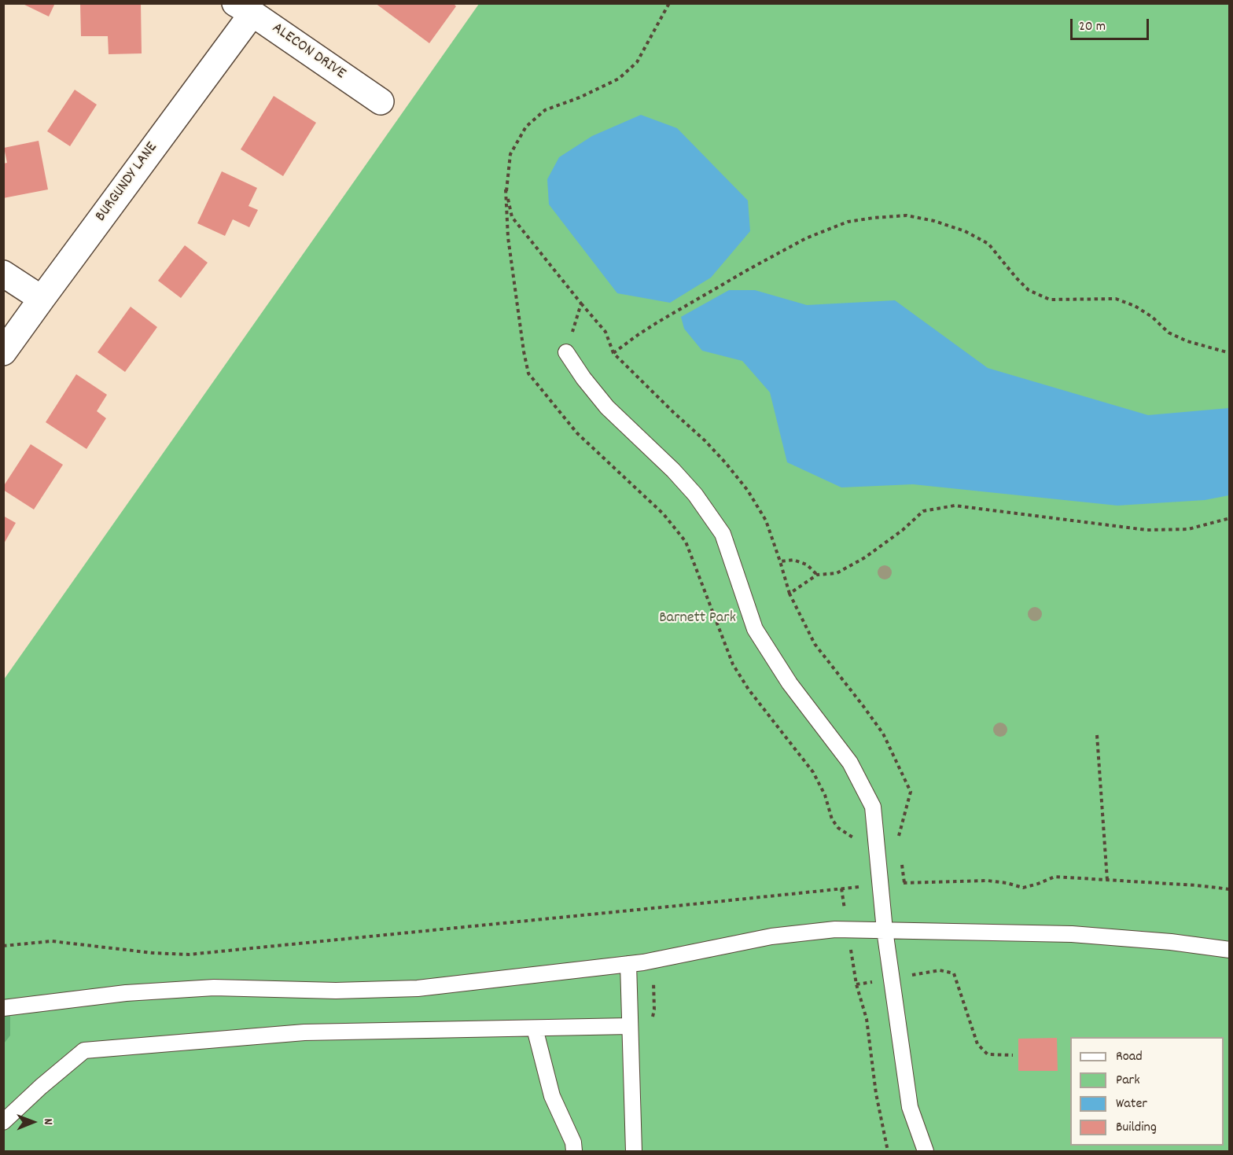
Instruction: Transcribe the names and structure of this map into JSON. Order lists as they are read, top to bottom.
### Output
{
  "streets": {
    "street": ["ALECON DRIVE", "BURGUNDY LANE"]
  },
  "crossings": [
    ["ALECON DRIVE", "BURGUNDY LANE"]
  ],
  "parks": ["Barnett Park"],
  "legend": [
    "Road",
    "Park",
    "Water",
    "Building"
  ],
  "scale_bar": "20 m",
  "north": "right"
}
